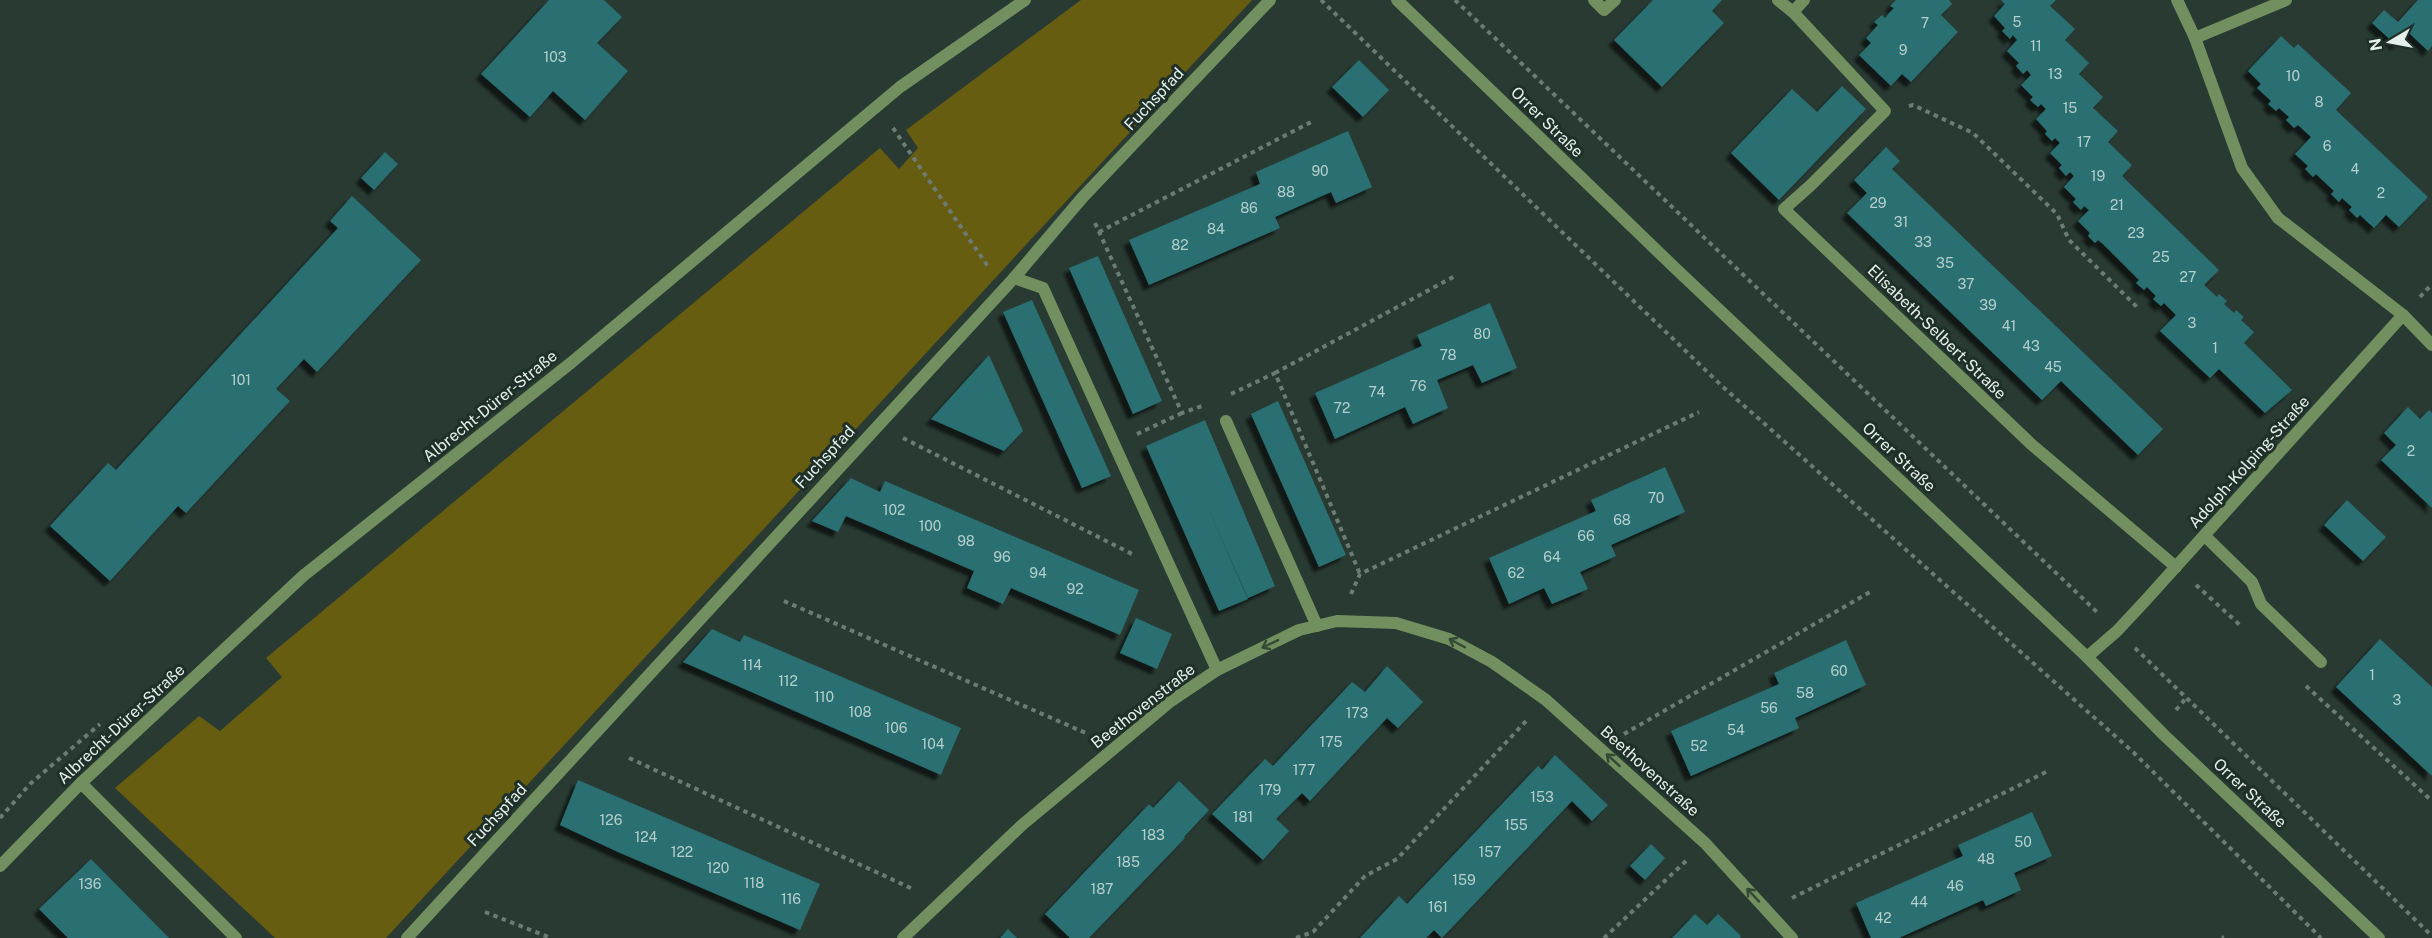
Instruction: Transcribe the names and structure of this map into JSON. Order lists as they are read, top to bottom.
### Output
{
  "streets": {
    "street": [
      "Fuchspfad",
      "Orrer Straße",
      "Elisabeth-Selbert-Straße",
      "Albrecht-Dürer-Straße",
      "Adolph-Kolping-Straße",
      "Beethovenstraße"
    ]
  },
  "crossings": [
    ["Orrer Straße", "Adolph-Kolping-Straße"],
    ["Elisabeth-Selbert-Straße", "Adolph-Kolping-Straße"]
  ],
  "one_way": ["Beethovenstraße"],
  "house_numbers": [
    "5",
    "7",
    "11",
    "9",
    "103",
    "13",
    "10",
    "8",
    "15",
    "17",
    "6",
    "4",
    "90",
    "19",
    "88",
    "2",
    "29",
    "21",
    "86",
    "31",
    "84",
    "23",
    "33",
    "82",
    "25",
    "35",
    "27",
    "37",
    "39",
    "3",
    "41",
    "80",
    "43",
    "1",
    "78",
    "45",
    "101",
    "76",
    "74",
    "72",
    "2",
    "70",
    "102",
    "68",
    "100",
    "66",
    "98",
    "96",
    "64",
    "94",
    "62",
    "92",
    "114",
    "60",
    "1",
    "112",
    "58",
    "110",
    "3",
    "56",
    "108",
    "173",
    "106",
    "54",
    "175",
    "104",
    "52",
    "177",
    "179",
    "153",
    "181",
    "126",
    "155",
    "183",
    "124",
    "50",
    "122",
    "157",
    "48",
    "185",
    "120",
    "159",
    "118",
    "136",
    "46",
    "187",
    "116",
    "44",
    "161",
    "42"
  ],
  "north": "left"
}
